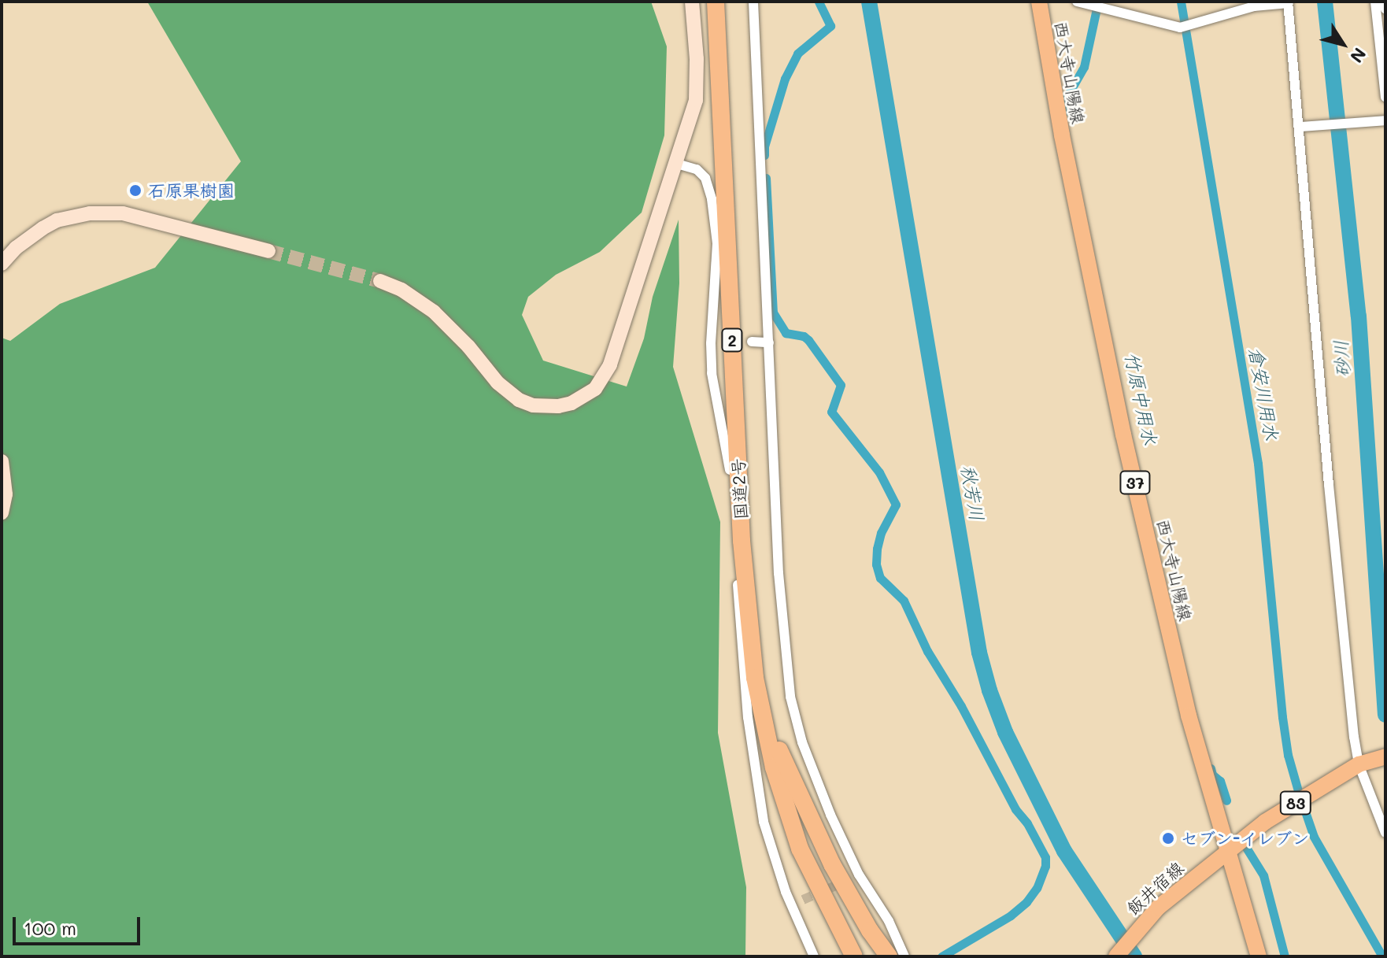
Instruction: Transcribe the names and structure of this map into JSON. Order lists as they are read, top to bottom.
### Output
{
  "streets": {
    "highway": ["2", "国道2号"],
    "main road": [
      "西大寺山陽線",
      "37",
      "83",
      "飯井宿線"
    ]
  },
  "crossings": [
    ["西大寺山陽線", "飯井宿線"]
  ],
  "water": [
    "砂川",
    "倉安川用水",
    "竹原中用水",
    "秋芳川"
  ],
  "places": ["石原果樹園", "セブン-イレブン"],
  "scale_bar": "100 m",
  "north": "bottom right"
}
